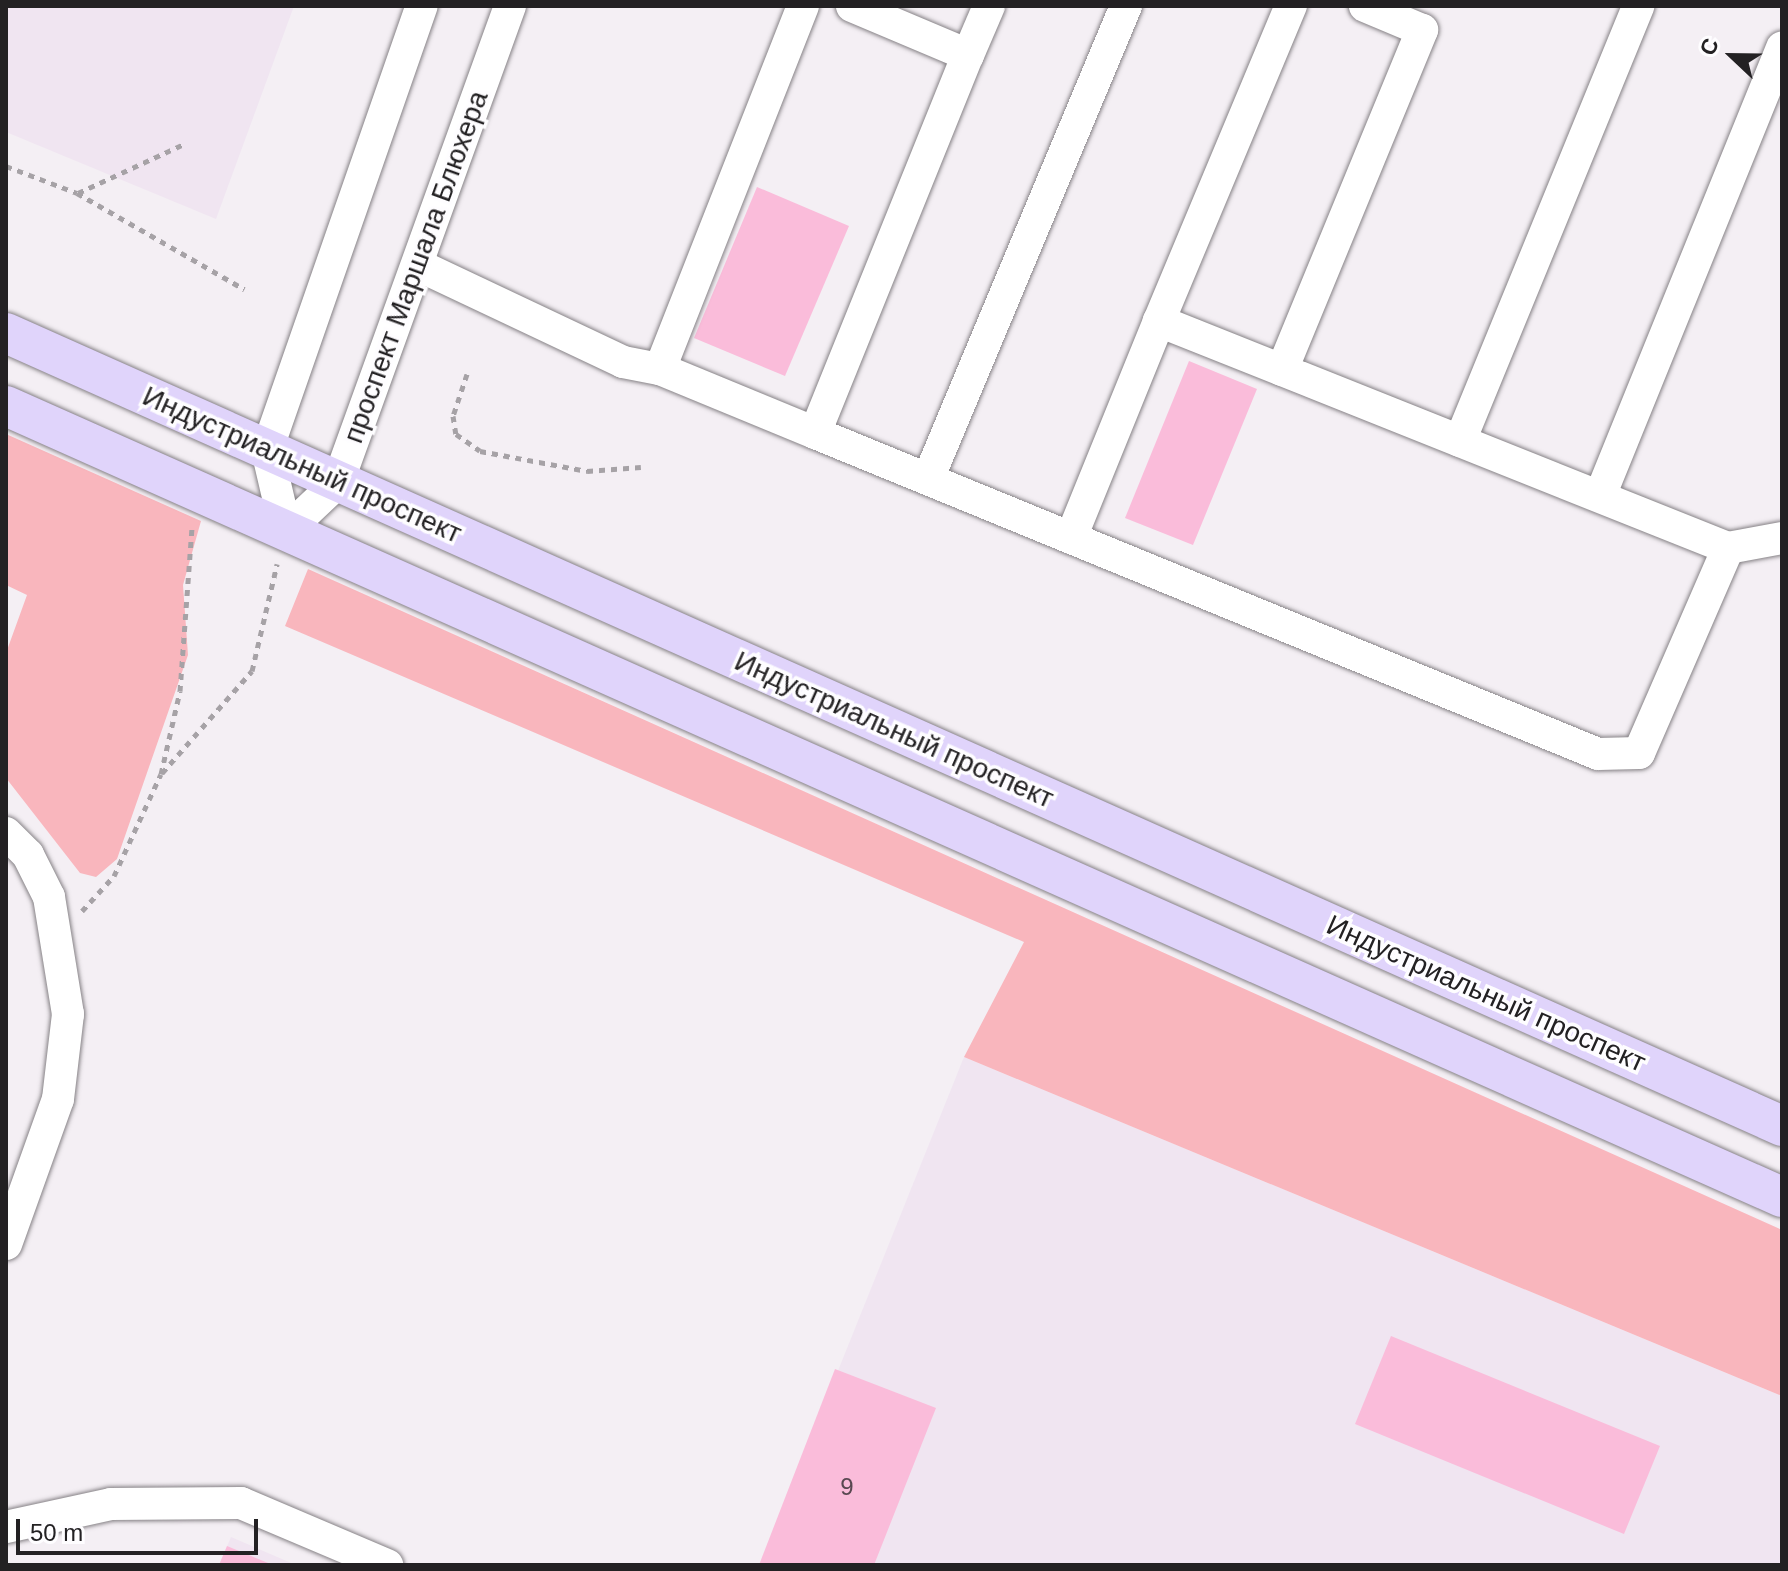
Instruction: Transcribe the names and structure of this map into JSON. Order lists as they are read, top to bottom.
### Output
{
  "streets": {
    "main road": ["Индустриальный проспект"],
    "street": ["проспект Маршала Блюхера"]
  },
  "crossings": [
    ["проспект Маршала Блюхера", "Индустриальный проспект"]
  ],
  "house_numbers": ["9"],
  "scale_bar": "50 m",
  "north": "left"
}
